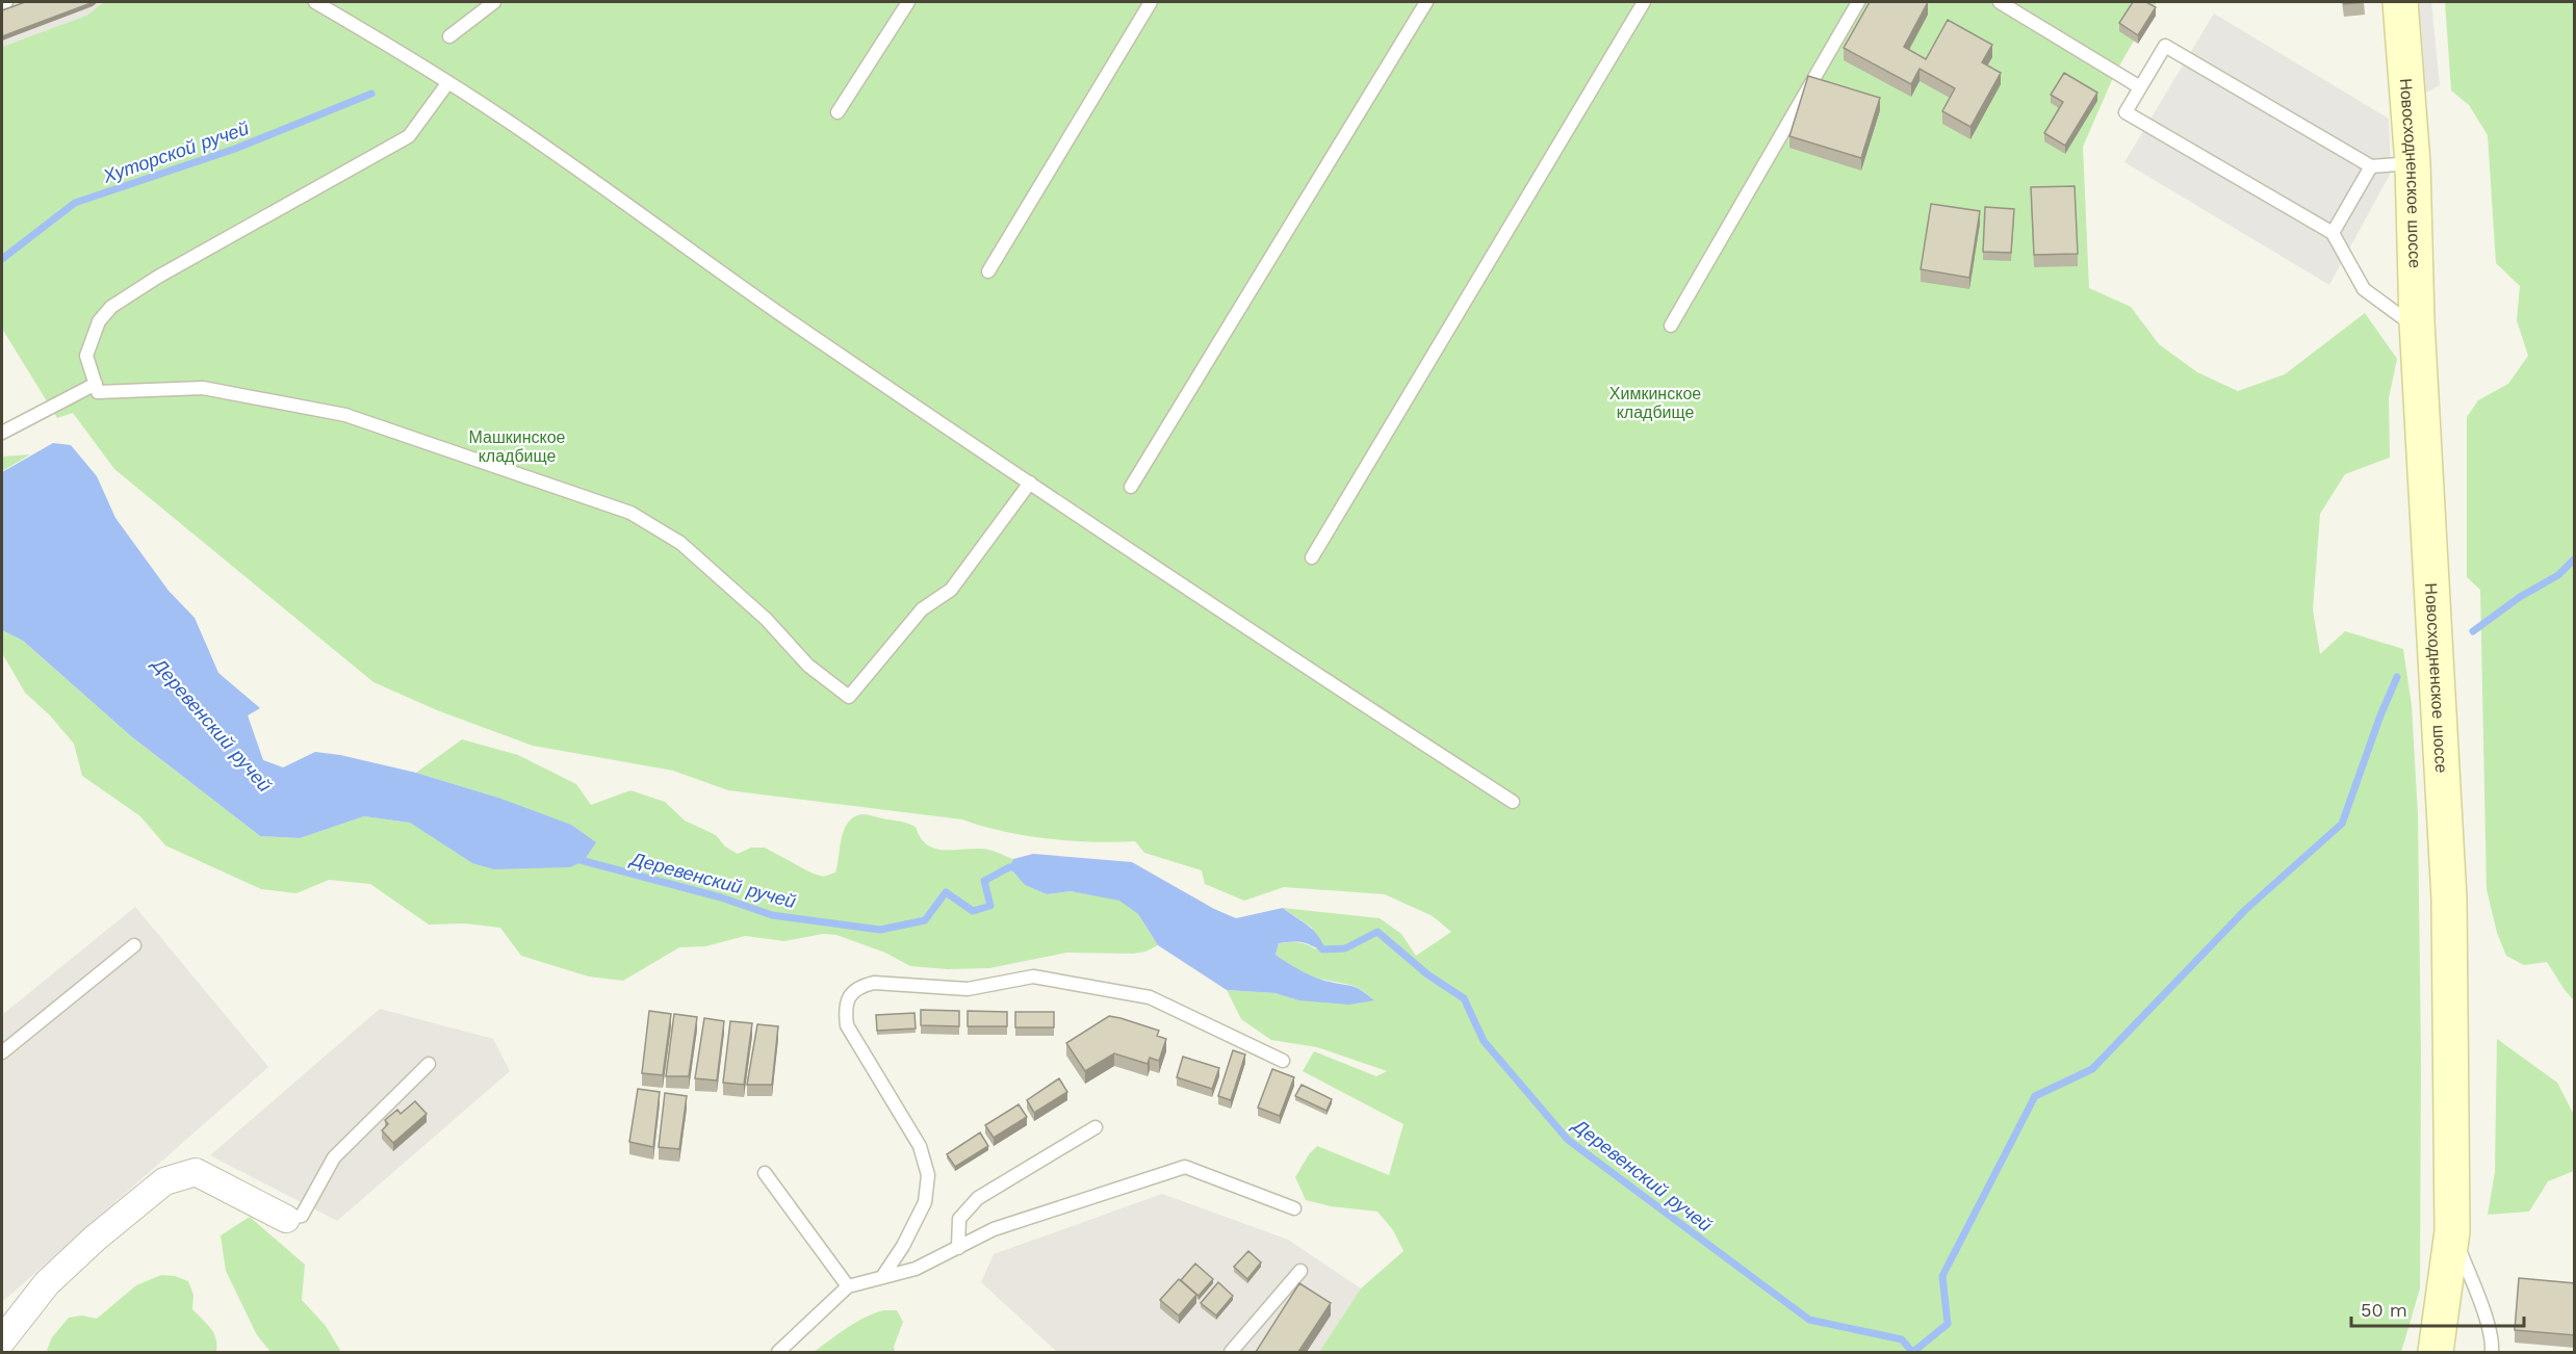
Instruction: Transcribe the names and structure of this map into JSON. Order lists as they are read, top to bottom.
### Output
{
  "streets": {
    "main road": ["Новосходненское шоссе"]
  },
  "water": ["Хуторской ручей", "Деревенский ручей"],
  "parks": ["Химкинское кладбище", "Машкинское кладбище"],
  "scale_bar": "50 m"
}
